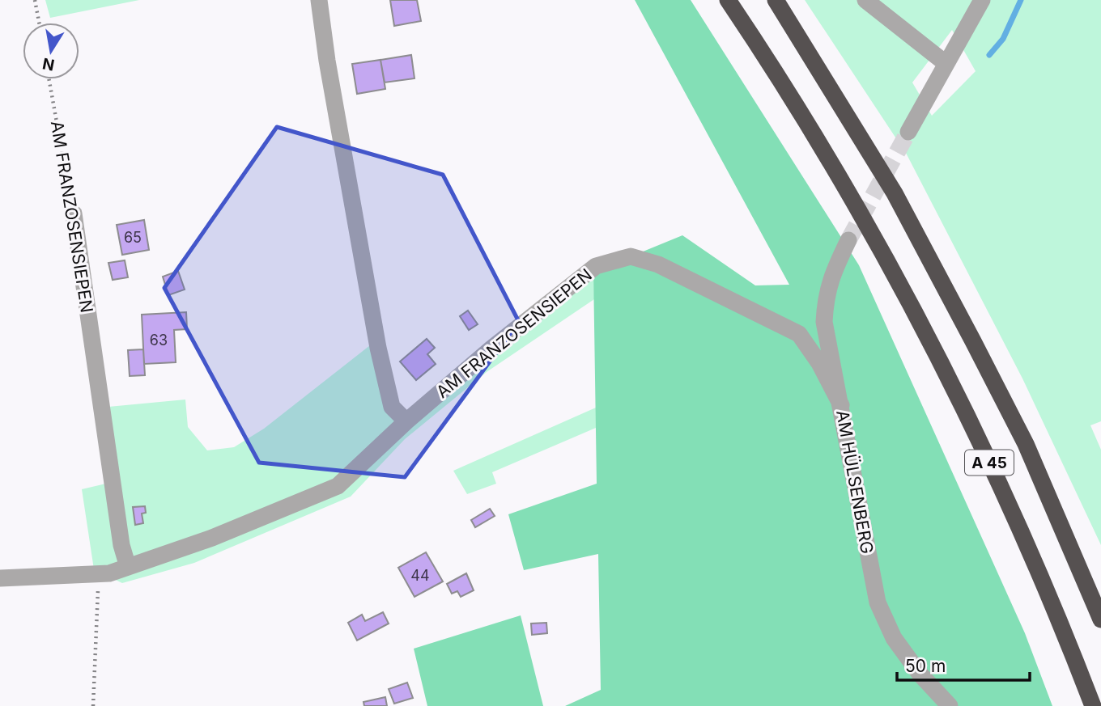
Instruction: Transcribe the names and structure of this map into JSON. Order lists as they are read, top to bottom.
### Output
{
  "streets": {
    "highway": ["A 45"],
    "street": ["AM FRANZOSENSIEPEN", "AM HÜLSENBERG"]
  },
  "crossings": [
    ["AM FRANZOSENSIEPEN", "AM HÜLSENBERG"]
  ],
  "house_numbers": ["65", "63", "44"],
  "scale_bar": "50 m",
  "north": "bottom"
}
